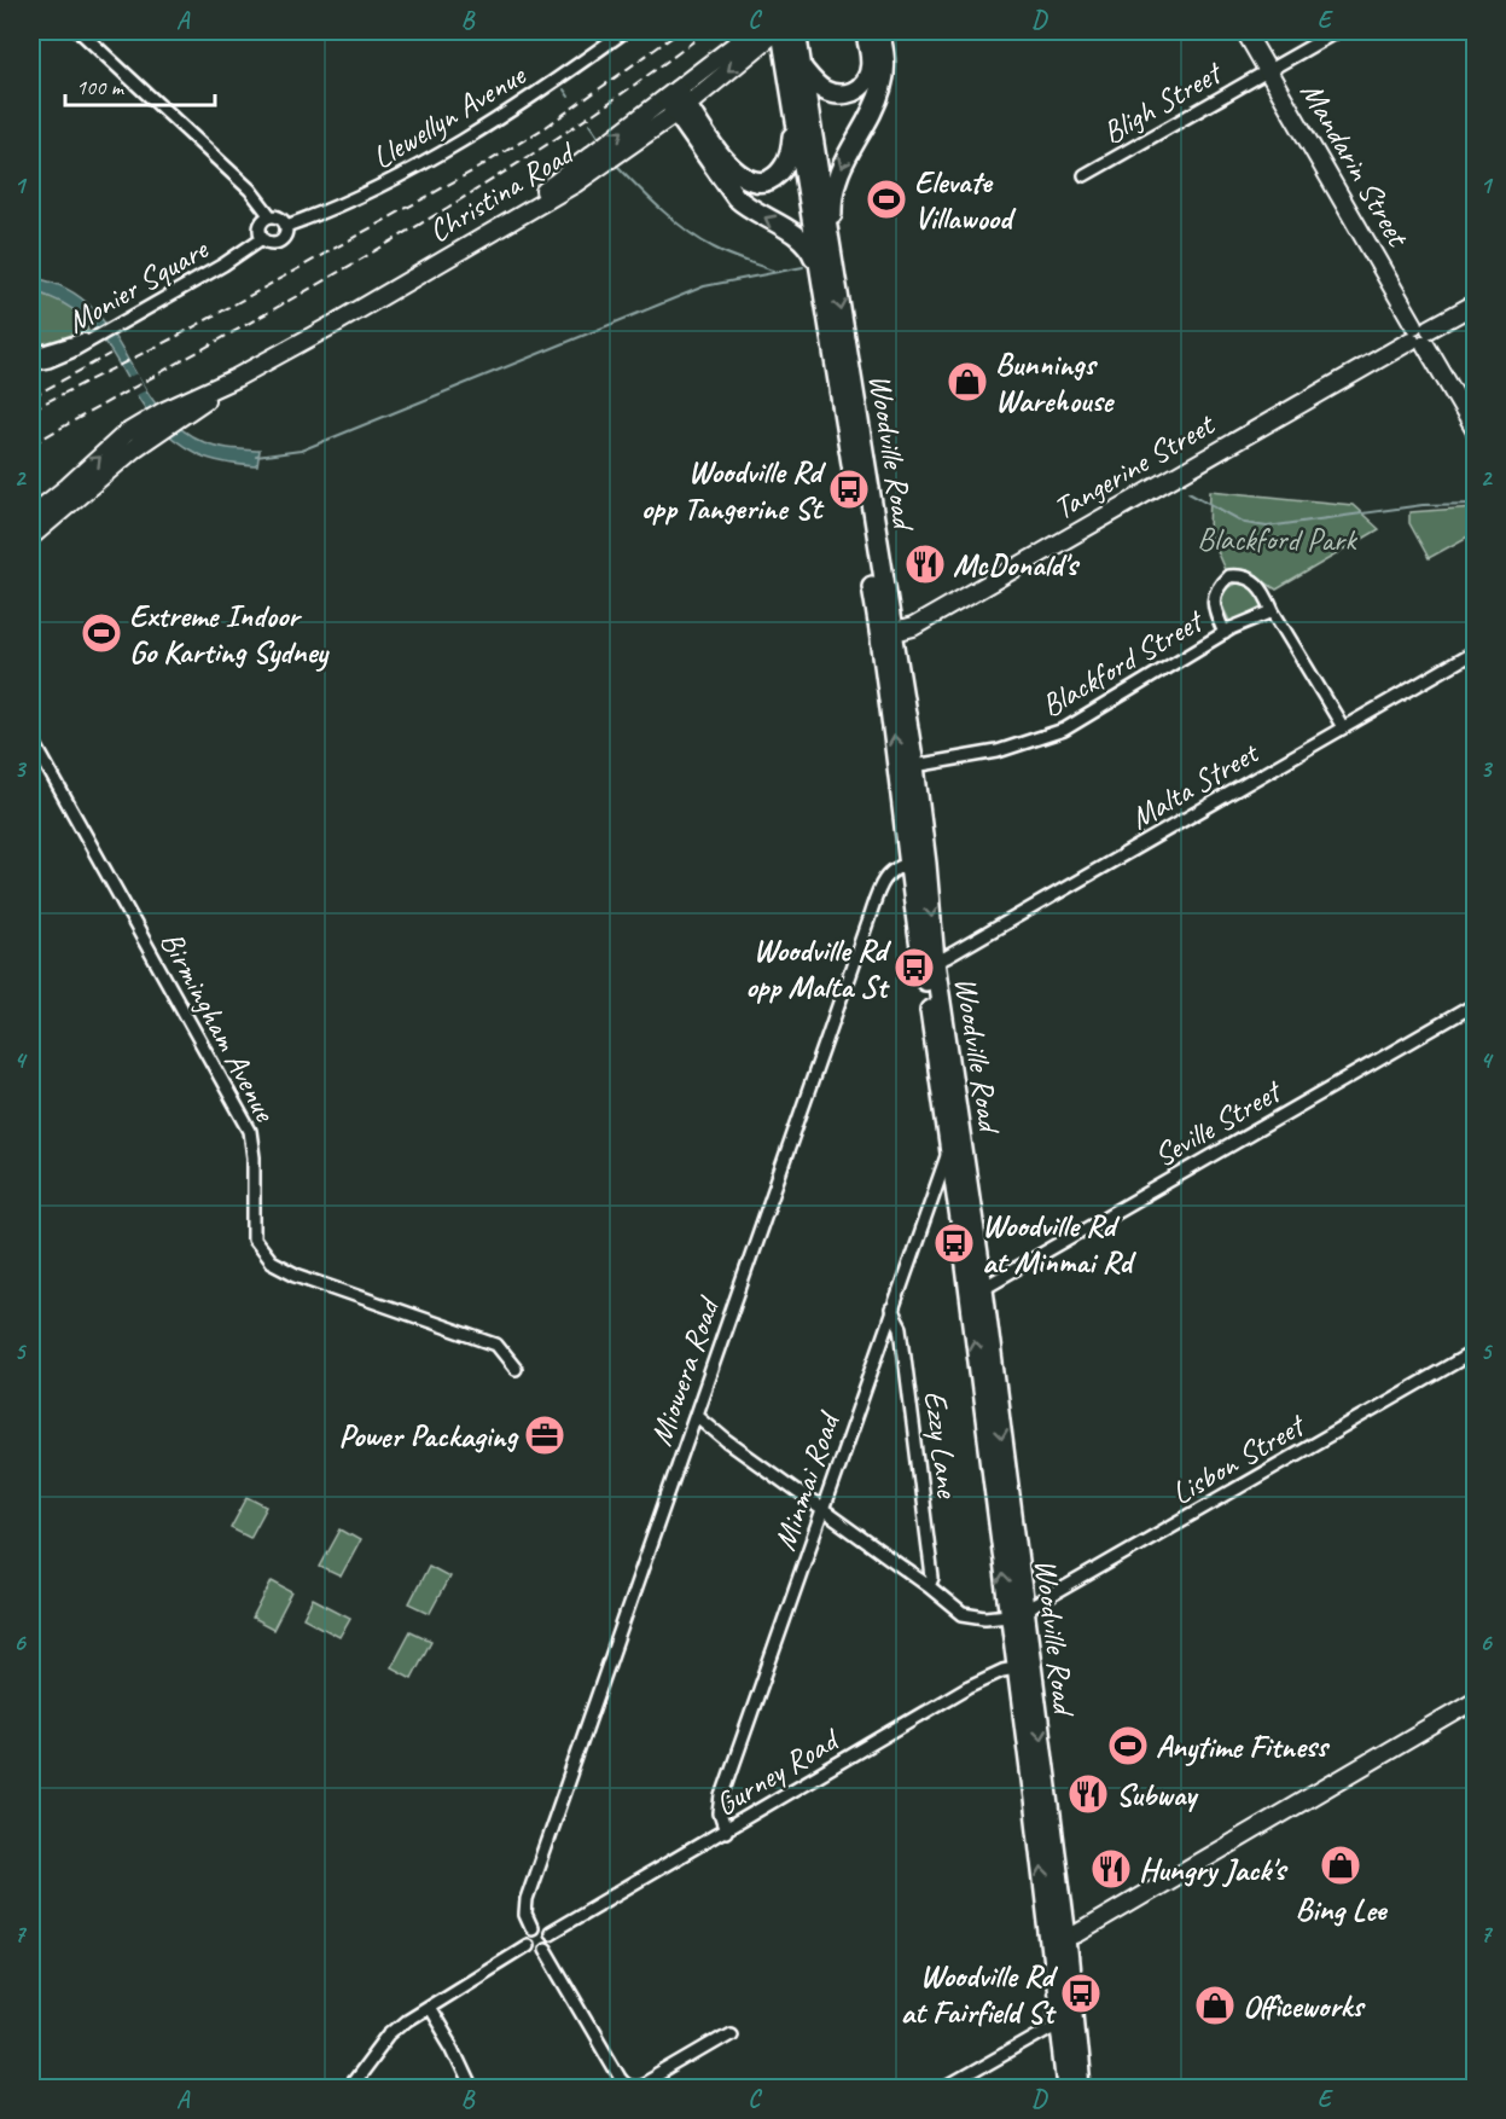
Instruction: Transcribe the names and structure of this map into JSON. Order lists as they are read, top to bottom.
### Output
{
  "streets": {
    "main road": [
      "Mandarin Street",
      "Christina Road",
      "Woodville Road",
      "Tangerine Street"
    ],
    "street": [
      "Bligh Street",
      "Llewellyn Avenue",
      "Monier Square",
      "Blackford Street",
      "Malta Street",
      "Birmingham Avenue",
      "Seville Street",
      "Miowera Road",
      "Ezzy Lane",
      "Lisbon Street",
      "Minmai Road",
      "Gurney Road"
    ]
  },
  "crossings": [
    ["Bligh Street", "Mandarin Street"],
    ["Llewellyn Avenue", "Monier Square"],
    ["Mandarin Street", "Tangerine Street"],
    ["Christina Road", "Woodville Road"],
    ["Woodville Road", "Tangerine Street"],
    ["Woodville Road", "Blackford Street"],
    ["Woodville Road", "Malta Street"],
    ["Woodville Road", "Seville Street"],
    ["Woodville Road", "Miowera Road"],
    ["Woodville Road", "Lisbon Street"],
    ["Woodville Road", "Minmai Road"],
    ["Woodville Road", "Gurney Road"],
    ["Blackford Street", "Malta Street"],
    ["Miowera Road", "Gurney Road"],
    ["Ezzy Lane", "Minmai Road"],
    ["Minmai Road", "Gurney Road"]
  ],
  "parks": ["Blackford Park"],
  "places": {
    "sports": ["Elevate Villawood", "Extreme Indoor Go Karting Sydney", "Anytime Fitness"],
    "shop": ["Bunnings Warehouse", "Bing Lee", "Officeworks"],
    "bus stop": [
      "Woodville Rd opp Tangerine St",
      "Woodville Rd opp Malta St",
      "Woodville Rd at Minmai Rd",
      "Woodville Rd at Fairfield St"
    ],
    "restaurant": ["McDonald's", "Subway", "Hungry Jack's"],
    "office": ["Power Packaging"]
  },
  "scale_bar": "100 m",
  "grid": {
    "columns": [
      "A",
      "B",
      "C",
      "D",
      "E"
    ],
    "rows": [
      "1",
      "2",
      "3",
      "4",
      "5",
      "6",
      "7"
    ]
  }
}
